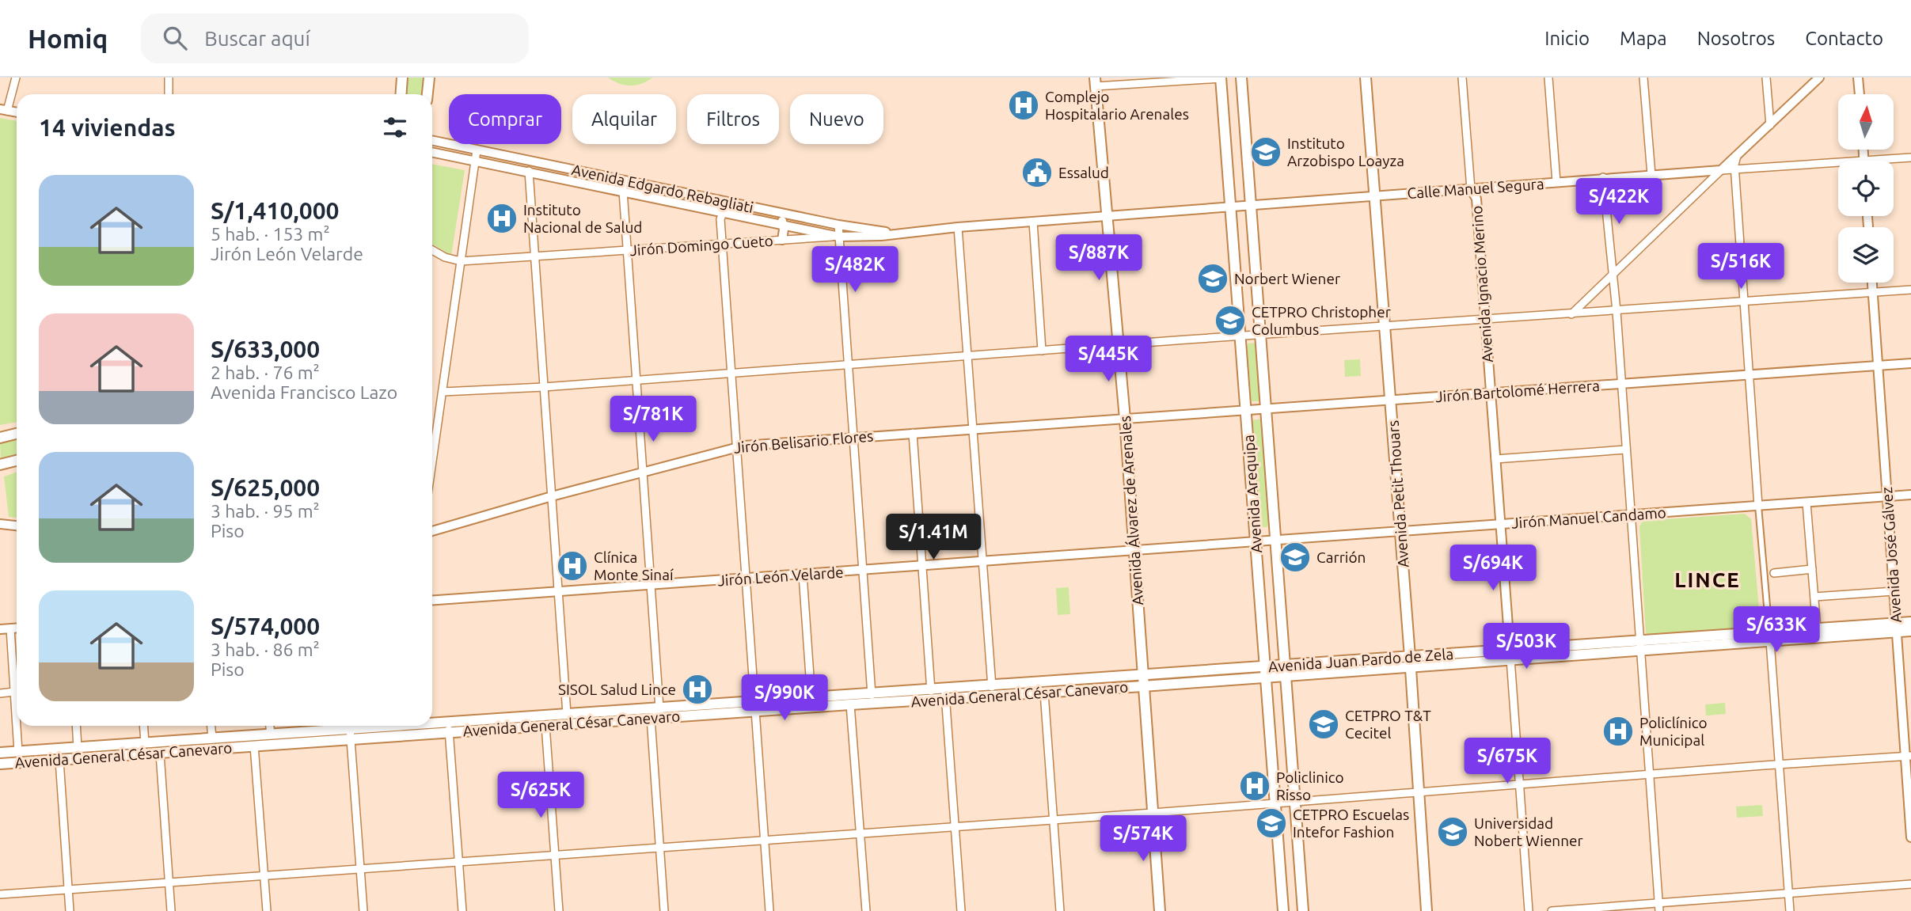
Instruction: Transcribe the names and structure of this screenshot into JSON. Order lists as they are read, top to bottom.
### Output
{
  "streets": {
    "main road": [
      "Avenida Arequipa",
      "Avenida Petit Thouars",
      "Avenida Álvarez de Arenales",
      "Avenida Juan Pardo de Zela",
      "Avenida General César Canevaro"
    ],
    "street": [
      "Avenida Edgardo Rebagliati",
      "Calle Manuel Segura",
      "Jirón Domingo Cueto",
      "Avenida Ignacio Merino",
      "Jirón Bartolomé Herrera",
      "Jirón Belisario Flores",
      "Jirón Manuel Candamo",
      "Avenida José Gálvez",
      "Jirón León Velarde"
    ]
  },
  "crossings": [
    ["Avenida Edgardo Rebagliati", "Jirón Domingo Cueto"],
    ["Calle Manuel Segura", "Jirón Domingo Cueto"],
    ["Calle Manuel Segura", "Avenida Ignacio Merino"],
    ["Calle Manuel Segura", "Avenida Arequipa"],
    ["Calle Manuel Segura", "Avenida Petit Thouars"],
    ["Calle Manuel Segura", "Avenida Álvarez de Arenales"],
    ["Jirón Domingo Cueto", "Avenida Álvarez de Arenales"],
    ["Avenida Ignacio Merino", "Jirón Bartolomé Herrera"],
    ["Avenida Ignacio Merino", "Jirón Manuel Candamo"],
    ["Avenida Ignacio Merino", "Avenida Juan Pardo de Zela"],
    ["Jirón Bartolomé Herrera", "Jirón Belisario Flores"],
    ["Jirón Bartolomé Herrera", "Avenida Arequipa"],
    ["Jirón Bartolomé Herrera", "Avenida Petit Thouars"],
    ["Jirón Bartolomé Herrera", "Avenida Álvarez de Arenales"],
    ["Jirón Bartolomé Herrera", "Avenida José Gálvez"],
    ["Jirón Belisario Flores", "Avenida Álvarez de Arenales"],
    ["Avenida Arequipa", "Jirón Manuel Candamo"],
    ["Avenida Arequipa", "Avenida Juan Pardo de Zela"],
    ["Avenida Petit Thouars", "Jirón Manuel Candamo"],
    ["Avenida Petit Thouars", "Avenida Juan Pardo de Zela"],
    ["Avenida Álvarez de Arenales", "Jirón Manuel Candamo"],
    ["Avenida Álvarez de Arenales", "Jirón León Velarde"],
    ["Avenida Álvarez de Arenales", "Avenida Juan Pardo de Zela"],
    ["Avenida Álvarez de Arenales", "Avenida General César Canevaro"],
    ["Jirón Manuel Candamo", "Avenida José Gálvez"],
    ["Jirón Manuel Candamo", "Jirón León Velarde"],
    ["Avenida José Gálvez", "Avenida Juan Pardo de Zela"],
    ["Avenida Juan Pardo de Zela", "Avenida General César Canevaro"]
  ],
  "districts": ["LINCE"],
  "places": {
    "hospital": [
      "Complejo Hospitalario Arenales",
      "Instituto Nacional de Salud",
      "Clínica Monte Sinaí",
      "SISOL Salud Lince",
      "Policlínico Municipal",
      "Policlinico Risso"
    ],
    "school or university": [
      "Instituto Arzobispo Loayza",
      "Norbert Wiener",
      "CETPRO Christopher Columbus",
      "Carrión",
      "CETPRO T&T Cecitel",
      "CETPRO Escuelas Intefor Fashion",
      "Universidad Nobert Wienner"
    ],
    "public building": ["Essalud"]
  },
  "north": "top",
  "page": {
    "header": "Homiq",
    "search": "Buscar aquí",
    "nav": [
      "Inicio",
      "Mapa",
      "Nosotros",
      "Contacto"
    ],
    "chip": [
      "Comprar",
      "Alquilar",
      "Filtros",
      "Nuevo"
    ],
    "heading": "14 viviendas",
    "list": [
      {
        "name": "S/1,410,000",
        "note": "5 hab. · 153 m² · Jirón León Velarde"
      },
      {
        "name": "S/633,000",
        "note": "2 hab. · 76 m² · Avenida Francisco Lazo"
      },
      {
        "name": "S/625,000",
        "note": "3 hab. · 95 m² · Piso"
      },
      {
        "name": "S/574,000",
        "note": "3 hab. · 86 m² · Piso"
      }
    ],
    "price": [
      "S/422K",
      "S/887K",
      "S/516K",
      "S/482K",
      "S/445K",
      "S/781K",
      "S/1.41M",
      "S/694K",
      "S/633K",
      "S/503K",
      "S/990K",
      "S/675K",
      "S/625K",
      "S/574K"
    ]
  }
}
